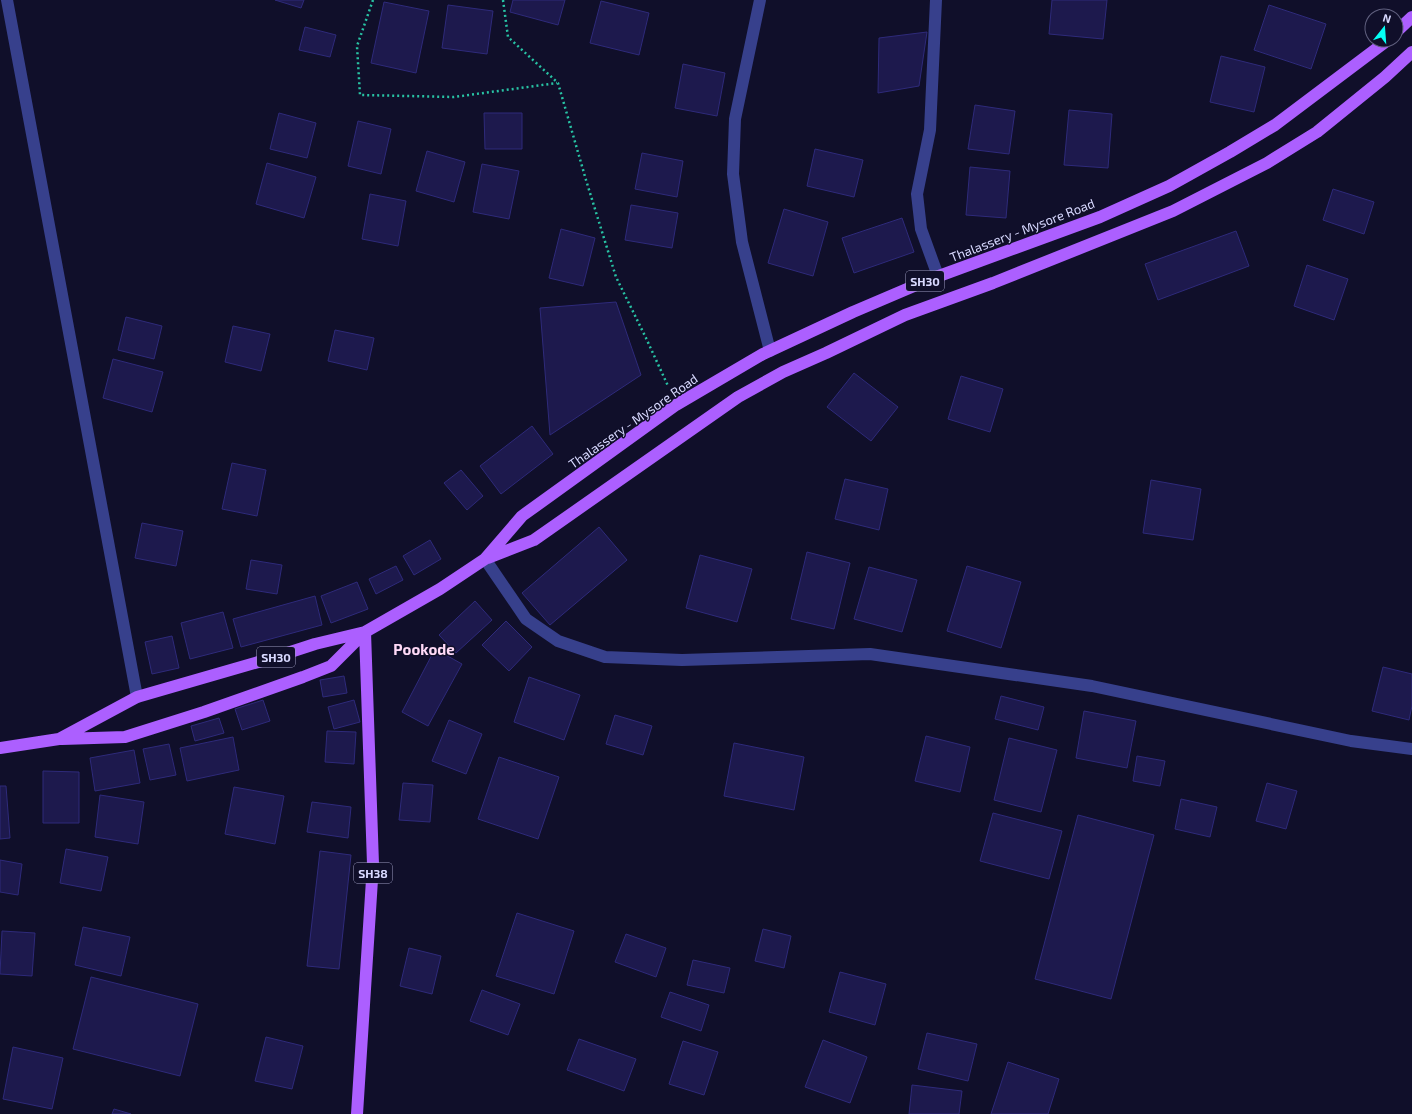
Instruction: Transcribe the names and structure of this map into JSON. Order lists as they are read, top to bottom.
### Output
{
  "streets": {
    "main road": ["Thalassery - Mysore Road", "SH30", "SH38"]
  },
  "crossings": [
    ["Thalassery - Mysore Road", "SH38"]
  ],
  "districts": ["Pookode"],
  "north": "top"
}
